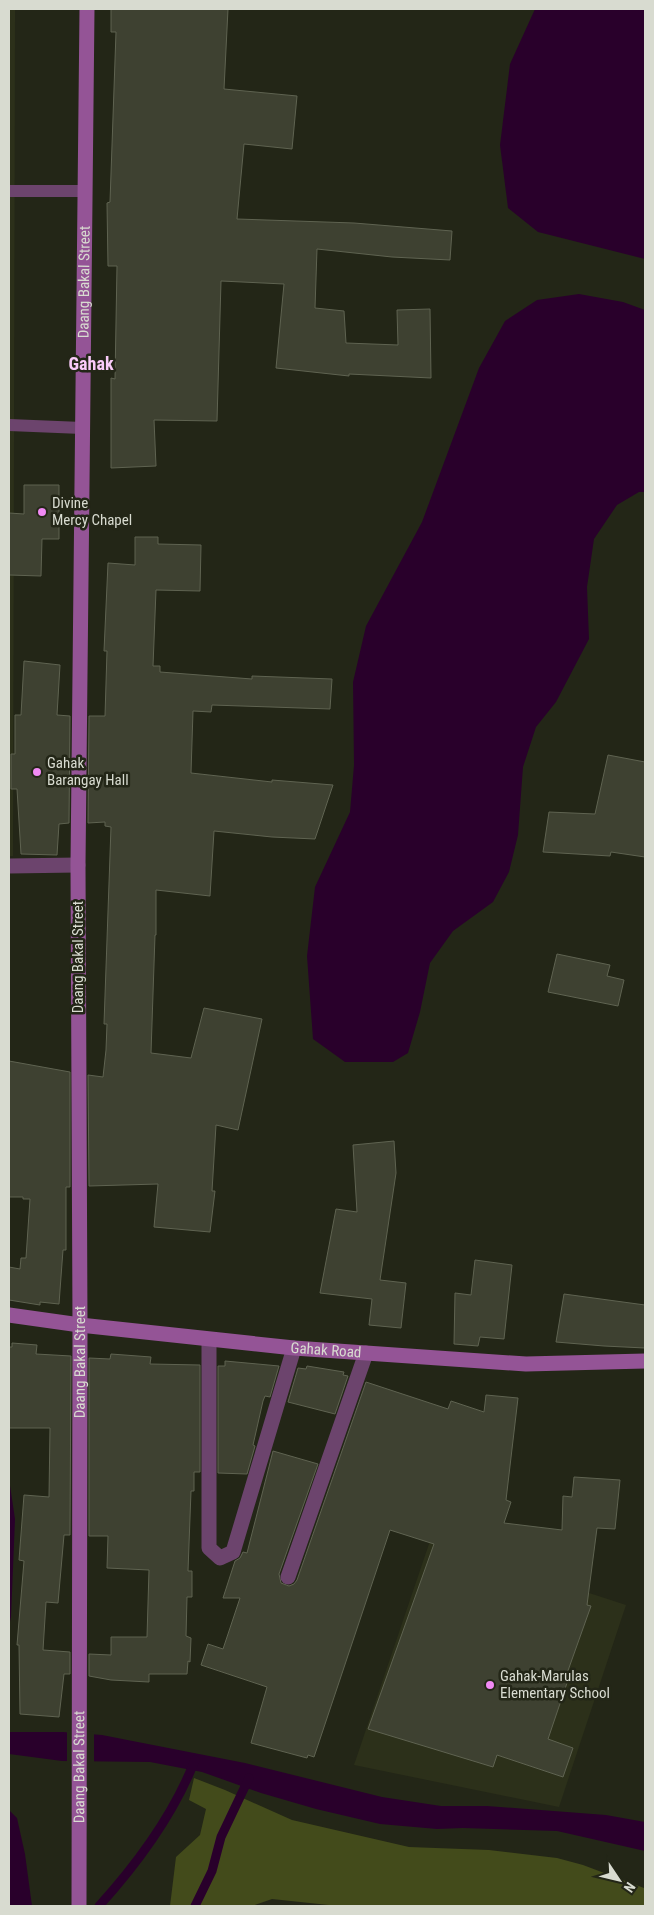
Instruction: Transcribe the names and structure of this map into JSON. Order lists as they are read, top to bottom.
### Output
{
  "streets": {
    "street": ["Daang Bakal Street", "Gahak Road"]
  },
  "crossings": [
    ["Daang Bakal Street", "Gahak Road"]
  ],
  "districts": ["Gahak"],
  "places": ["Divine Mercy Chapel", "Gahak Barangay Hall", "Gahak-Marulas Elementary School"],
  "north": "bottom right"
}
